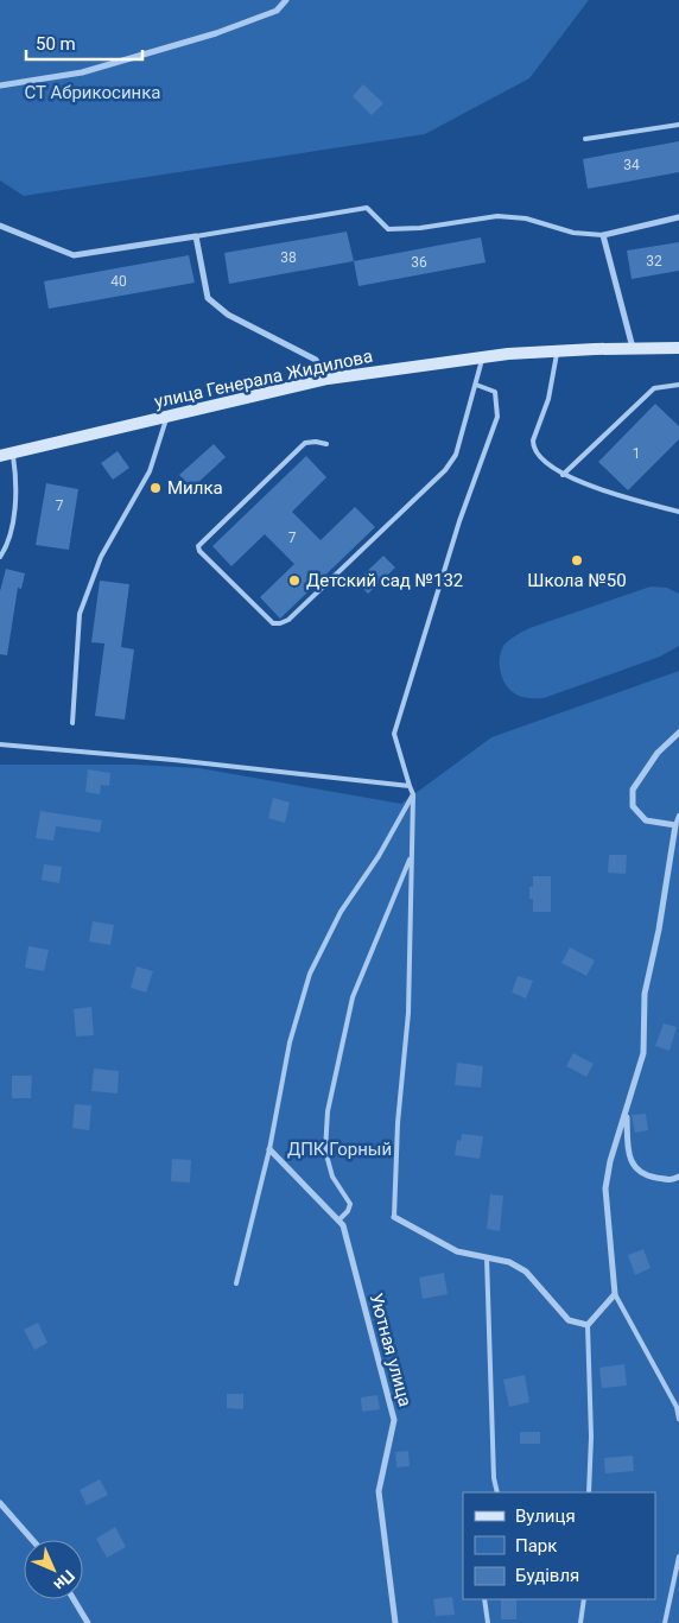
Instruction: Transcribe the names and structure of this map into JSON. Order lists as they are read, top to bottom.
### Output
{
  "streets": {
    "main road": ["улица Генерала Жидилова"],
    "street": ["Уютная улица"]
  },
  "parks": ["СТ Абрикосинка", "ДПК Горный"],
  "places": ["Милка", "Школа №50", "Детский сад №132"],
  "house_numbers": [
    "34",
    "38",
    "32",
    "36",
    "40",
    "1",
    "7",
    "7"
  ],
  "legend": ["Вулиця", "Парк", "Будівля"],
  "scale_bar": "50 m",
  "north": "bottom right"
}
